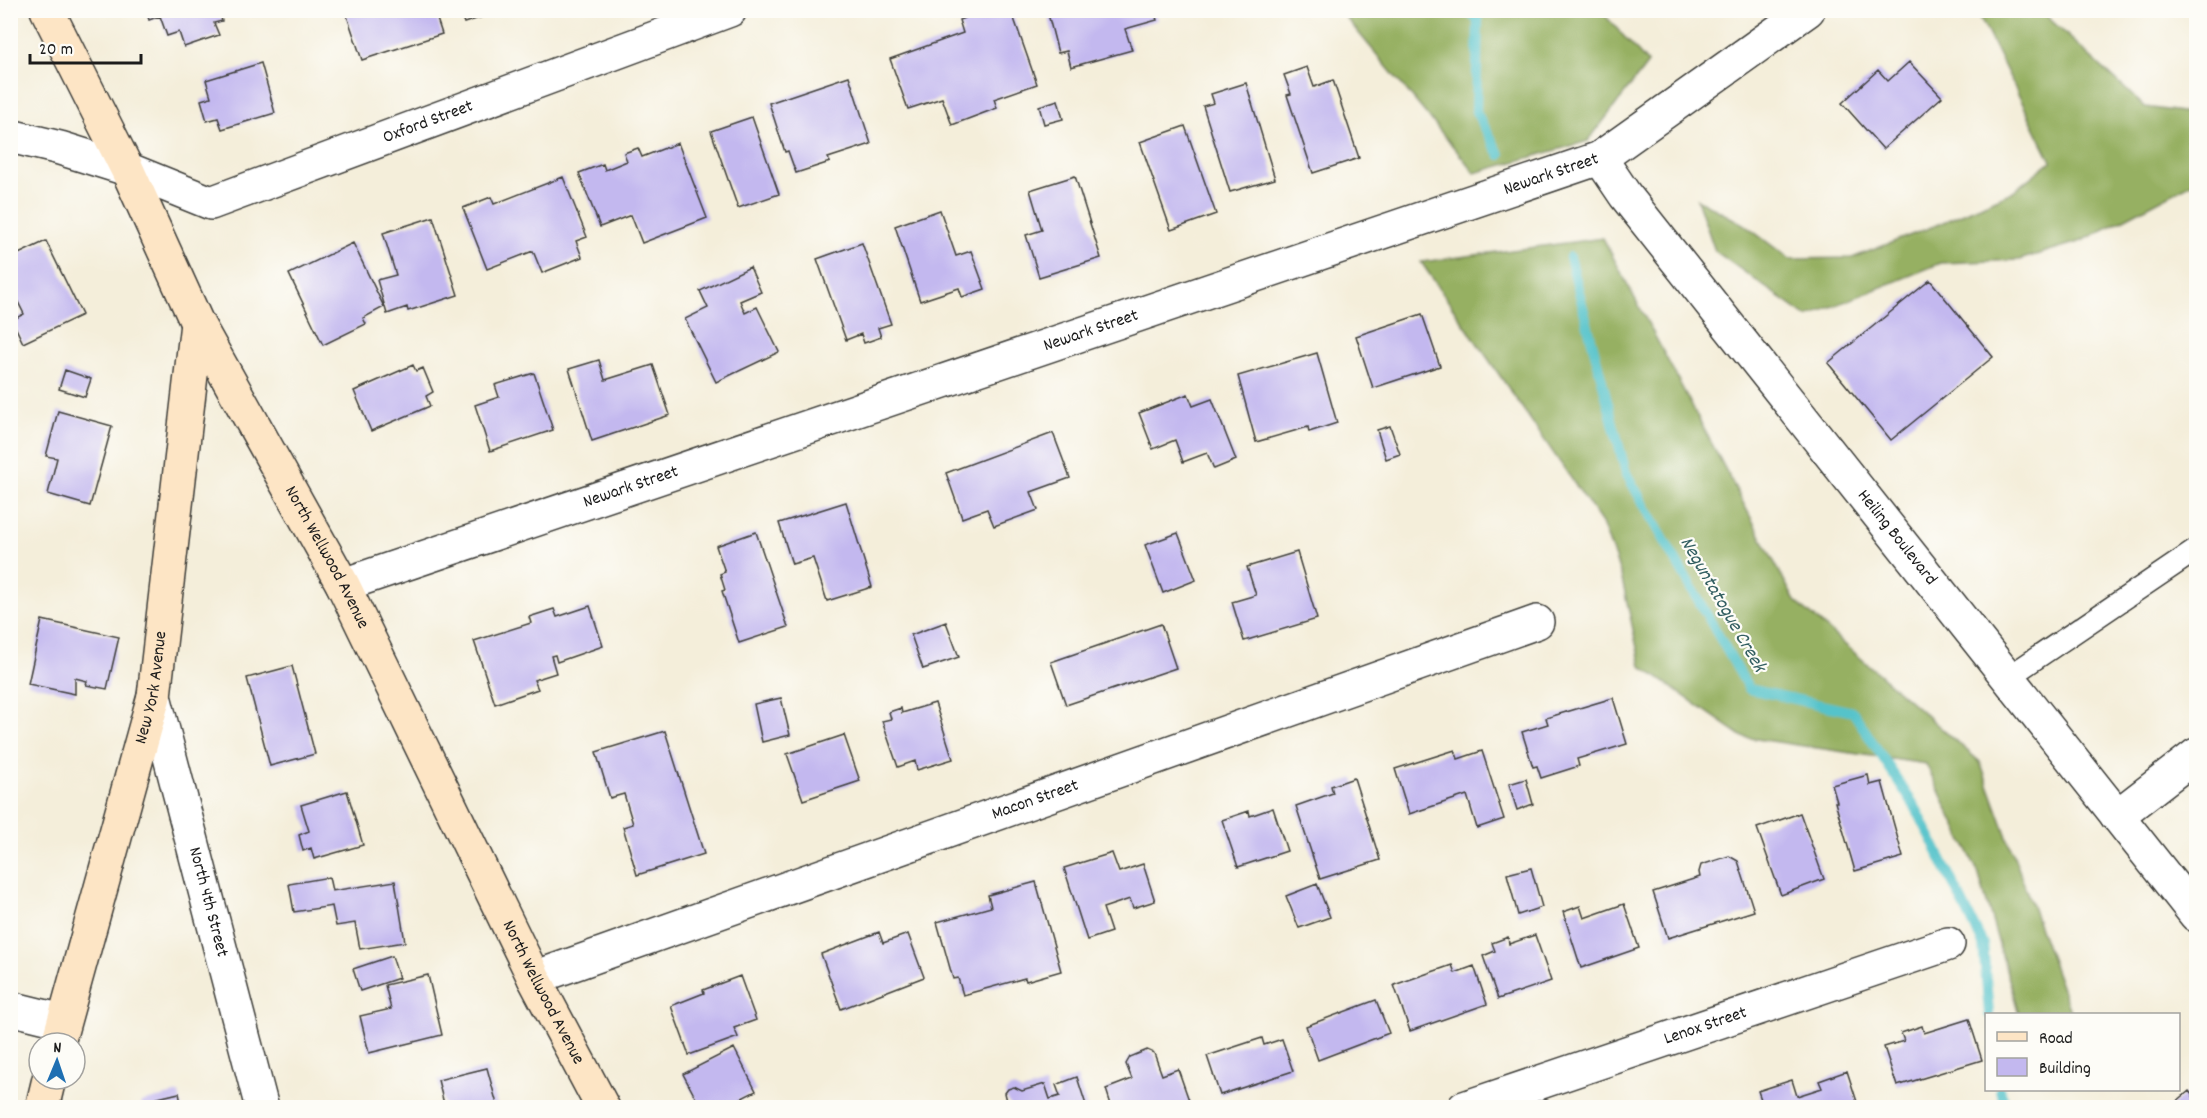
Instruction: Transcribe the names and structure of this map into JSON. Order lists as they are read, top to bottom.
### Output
{
  "streets": {
    "main road": ["North Wellwood Avenue", "New York Avenue"],
    "street": [
      "Oxford Street",
      "Newark Street",
      "Heiling Boulevard",
      "Macon Street",
      "North 4th Street",
      "Lenox Street"
    ]
  },
  "crossings": [
    ["Oxford Street", "North Wellwood Avenue"],
    ["Newark Street", "Heiling Boulevard"],
    ["Newark Street", "North Wellwood Avenue"],
    ["North Wellwood Avenue", "New York Avenue"],
    ["North Wellwood Avenue", "Macon Street"],
    ["New York Avenue", "North 4th Street"]
  ],
  "water": ["Neguntatogue Creek"],
  "legend": ["Road", "Building"],
  "scale_bar": "20 m",
  "north": "top"
}
